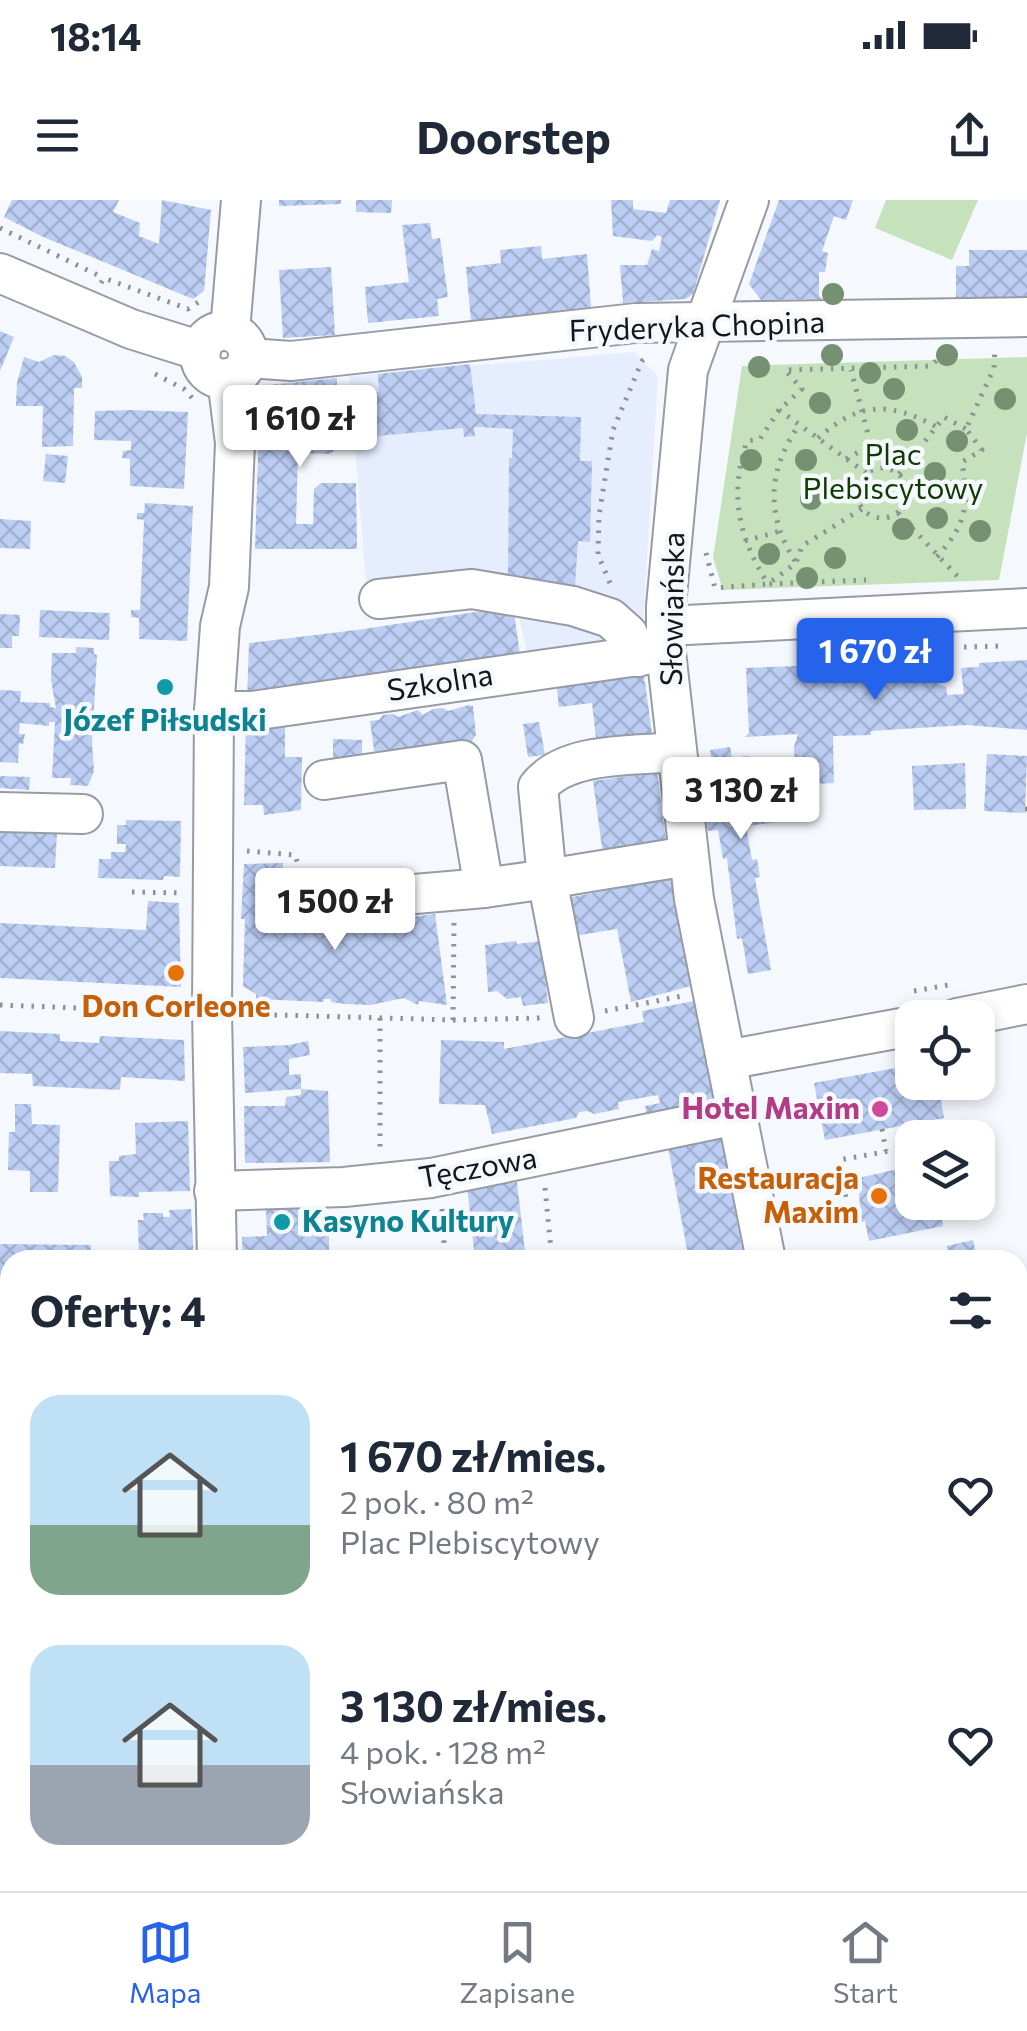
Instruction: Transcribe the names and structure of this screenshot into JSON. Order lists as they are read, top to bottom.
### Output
{
  "streets": {
    "street": [
      "Fryderyka Chopina",
      "Słowiańska",
      "Szkolna",
      "Tęczowa"
    ]
  },
  "crossings": [
    ["Fryderyka Chopina", "Słowiańska"],
    ["Słowiańska", "Szkolna"],
    ["Słowiańska", "Tęczowa"]
  ],
  "parks": ["Plac Plebiscytowy"],
  "places": [
    "Józef Piłsudski",
    "Don Corleone",
    "Hotel Maxim",
    "Restauracja Maxim",
    "Kasyno Kultury"
  ],
  "page": {
    "status": "18:14",
    "header": "Doorstep",
    "price": [
      "1 610 zł",
      "1 670 zł",
      "3 130 zł",
      "1 500 zł"
    ],
    "heading": "Oferty: 4",
    "list": [
      {
        "name": "1 670 zł/mies.",
        "note": "2 pok. · 80 m² · Plac Plebiscytowy"
      },
      {
        "name": "3 130 zł/mies.",
        "note": "4 pok. · 128 m² · Słowiańska"
      }
    ],
    "tabs": ["Mapa", "Zapisane", "Start"]
  }
}
